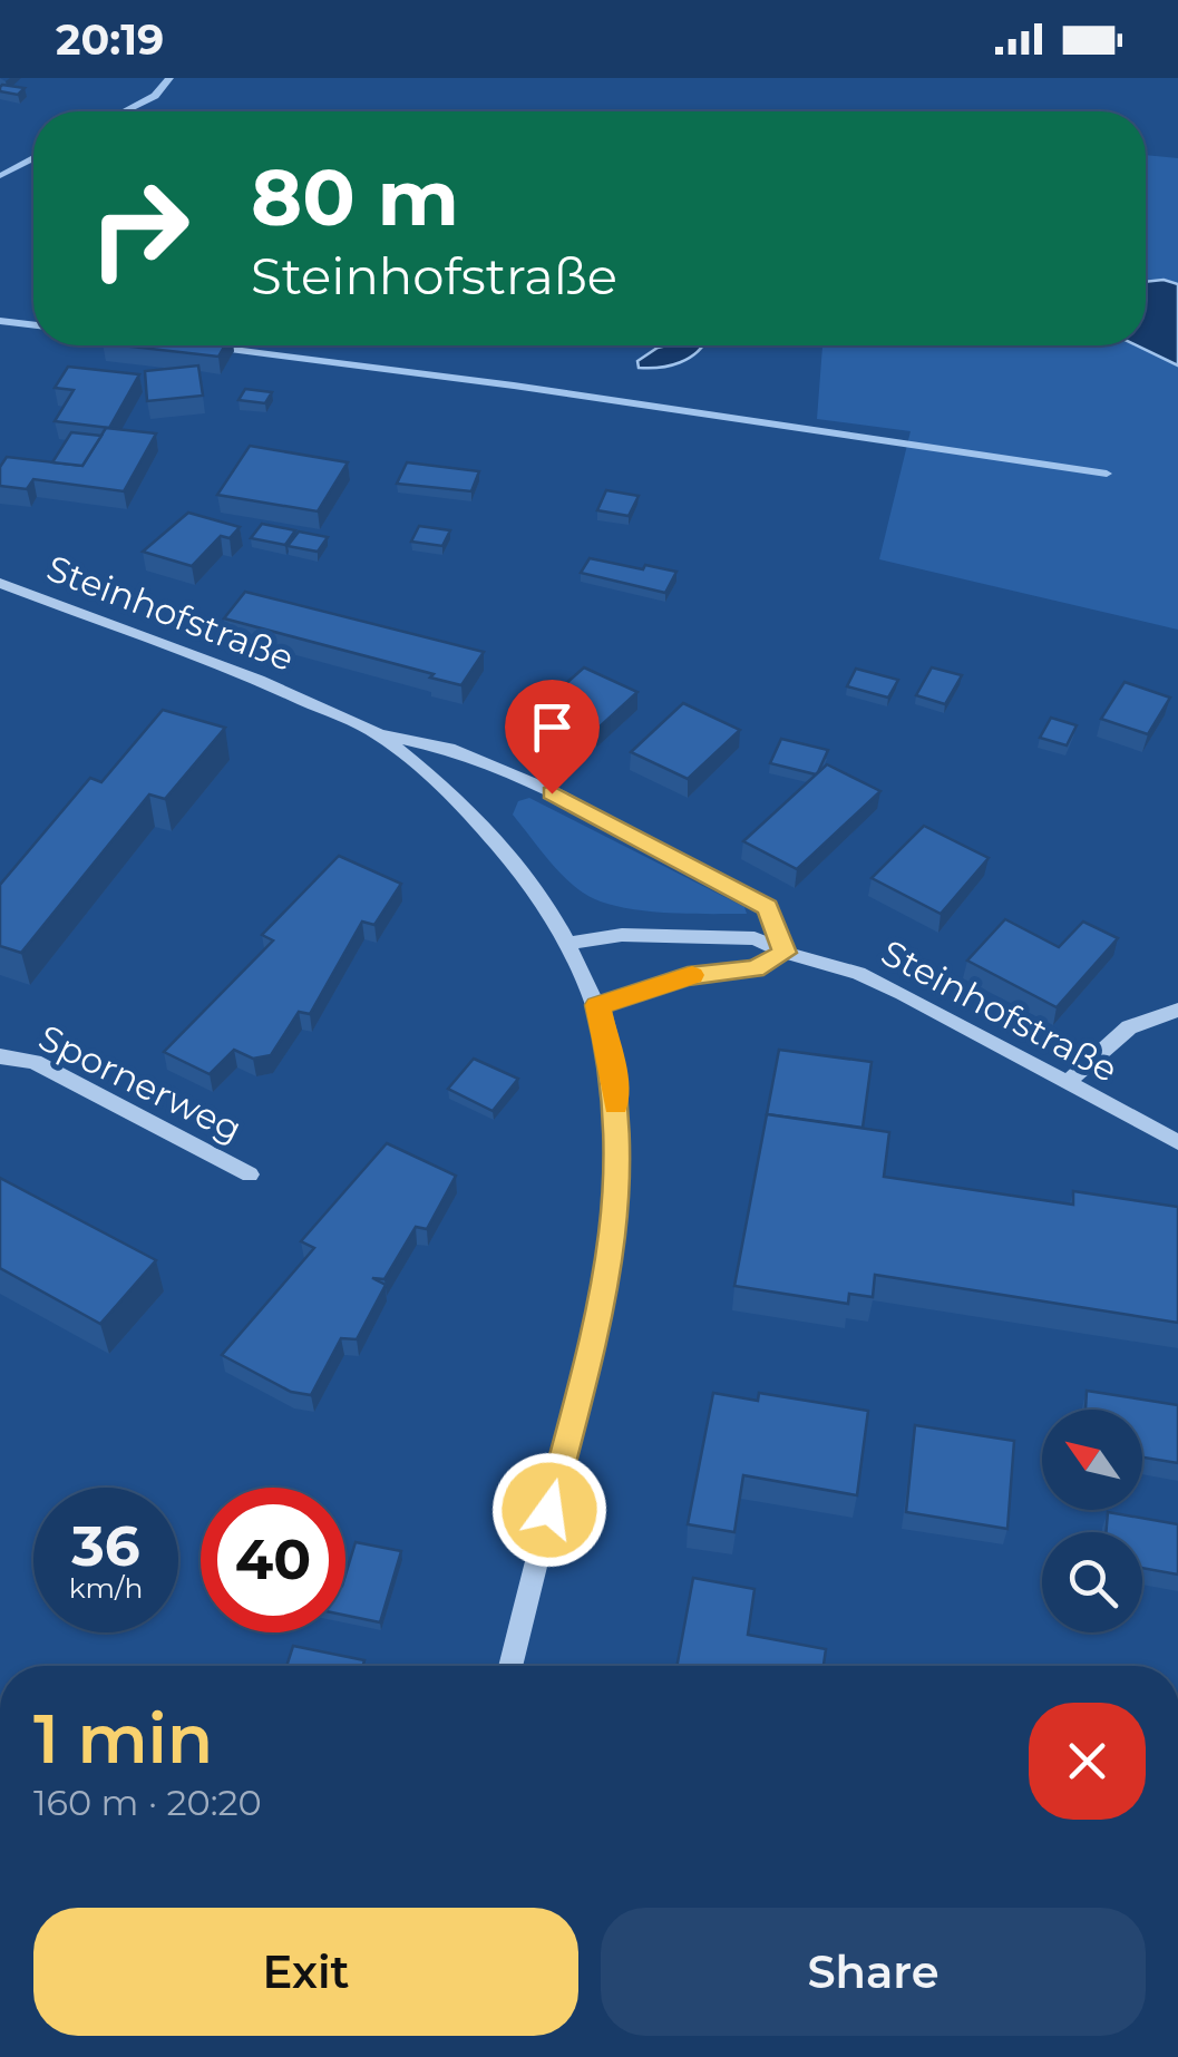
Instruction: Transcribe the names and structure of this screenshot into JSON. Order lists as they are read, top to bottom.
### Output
{
  "streets": {
    "street": ["Steinhofstraße", "Spornerweg"]
  },
  "north": "top left",
  "page": {
    "status": "20:19",
    "turn": ["80 m", "Steinhofstraße"],
    "speed": "36 km/h",
    "limit": "40",
    "heading": ["1 min", "160 m · 20:20"],
    "buttons": ["Exit", "Share"]
  }
}
